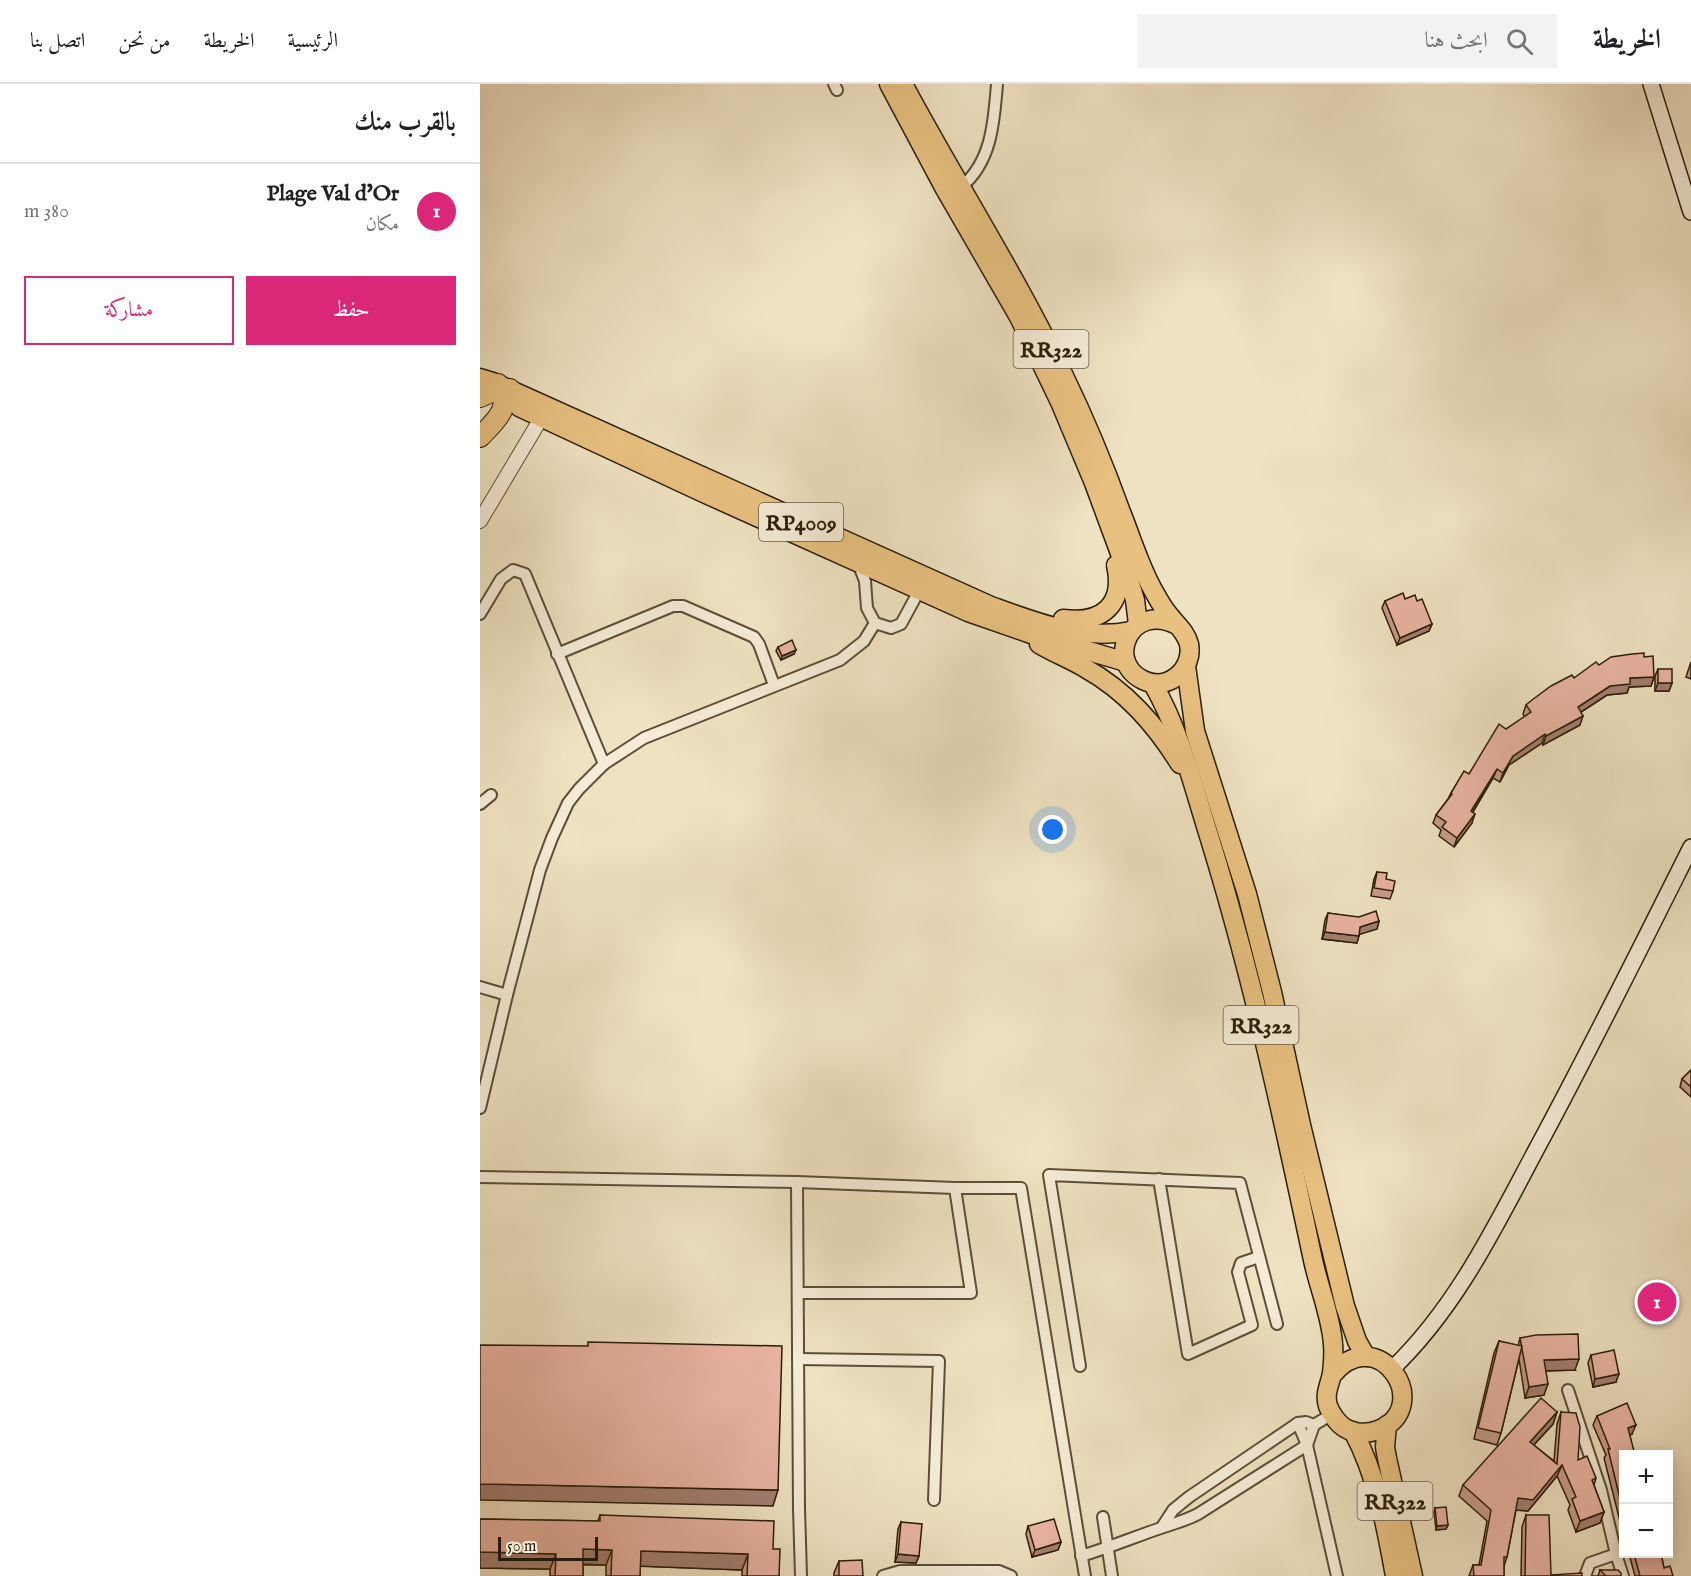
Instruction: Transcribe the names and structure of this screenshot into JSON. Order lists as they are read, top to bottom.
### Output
{
  "streets": {
    "main road": ["RR322", "RP4009"]
  },
  "crossings": [
    ["RR322", "RP4009"]
  ],
  "scale_bar": "50 m",
  "page": {
    "header": "الخريطة",
    "search": "ابحث هنا",
    "nav": [
      "الرئيسية",
      "الخريطة",
      "من نحن",
      "اتصل بنا"
    ],
    "heading": "بالقرب منك",
    "list": [
      {
        "mark": "1",
        "name": "Plage Val d'Or",
        "note": "مكان",
        "value": "380 m"
      }
    ],
    "buttons": ["حفظ", "مشاركة"],
    "pins": "1",
    "map_buttons": ["+", "−"],
    "scale": "50 m"
  }
}
